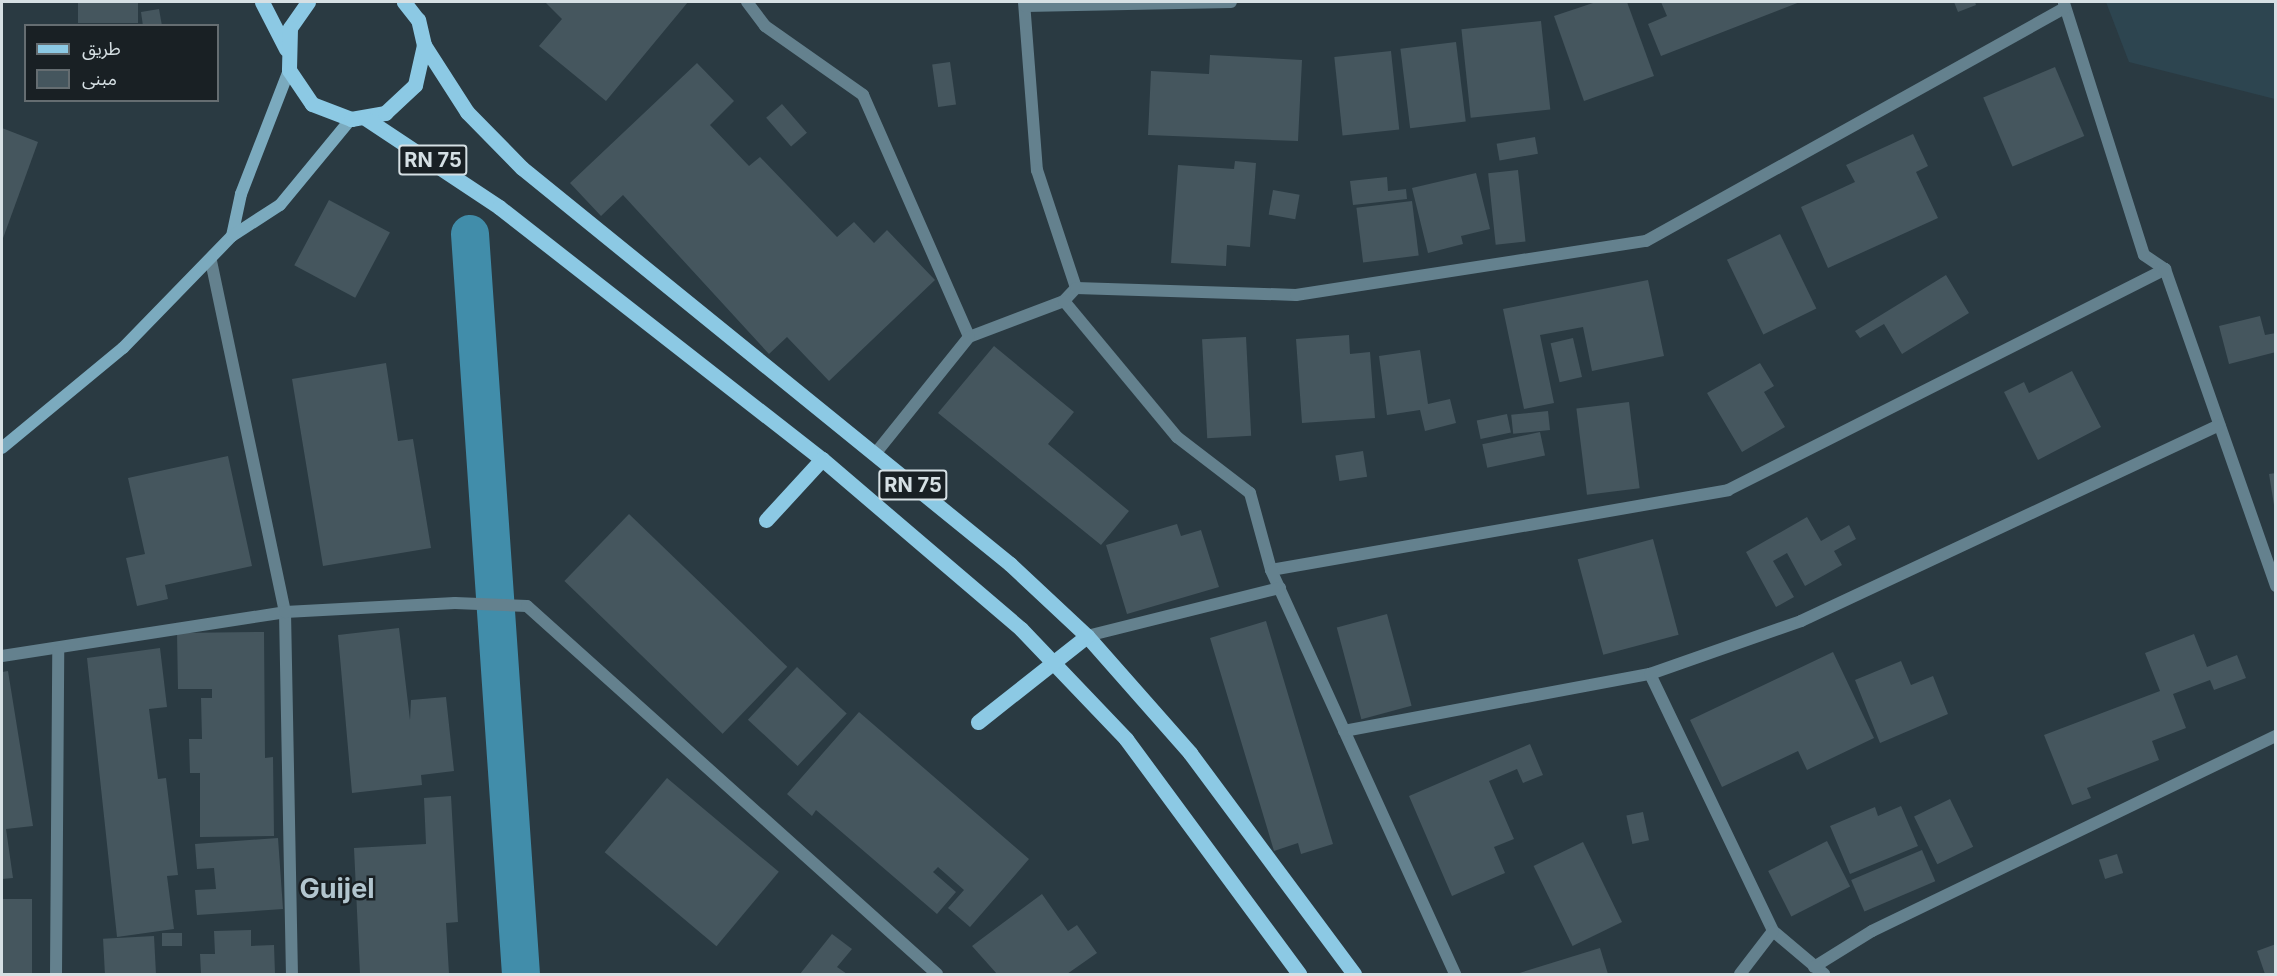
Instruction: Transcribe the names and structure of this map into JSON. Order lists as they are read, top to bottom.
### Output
{
  "streets": {
    "main road": ["RN 75"]
  },
  "districts": ["Guijel"],
  "legend": ["طريق", "مبنى"]
}
